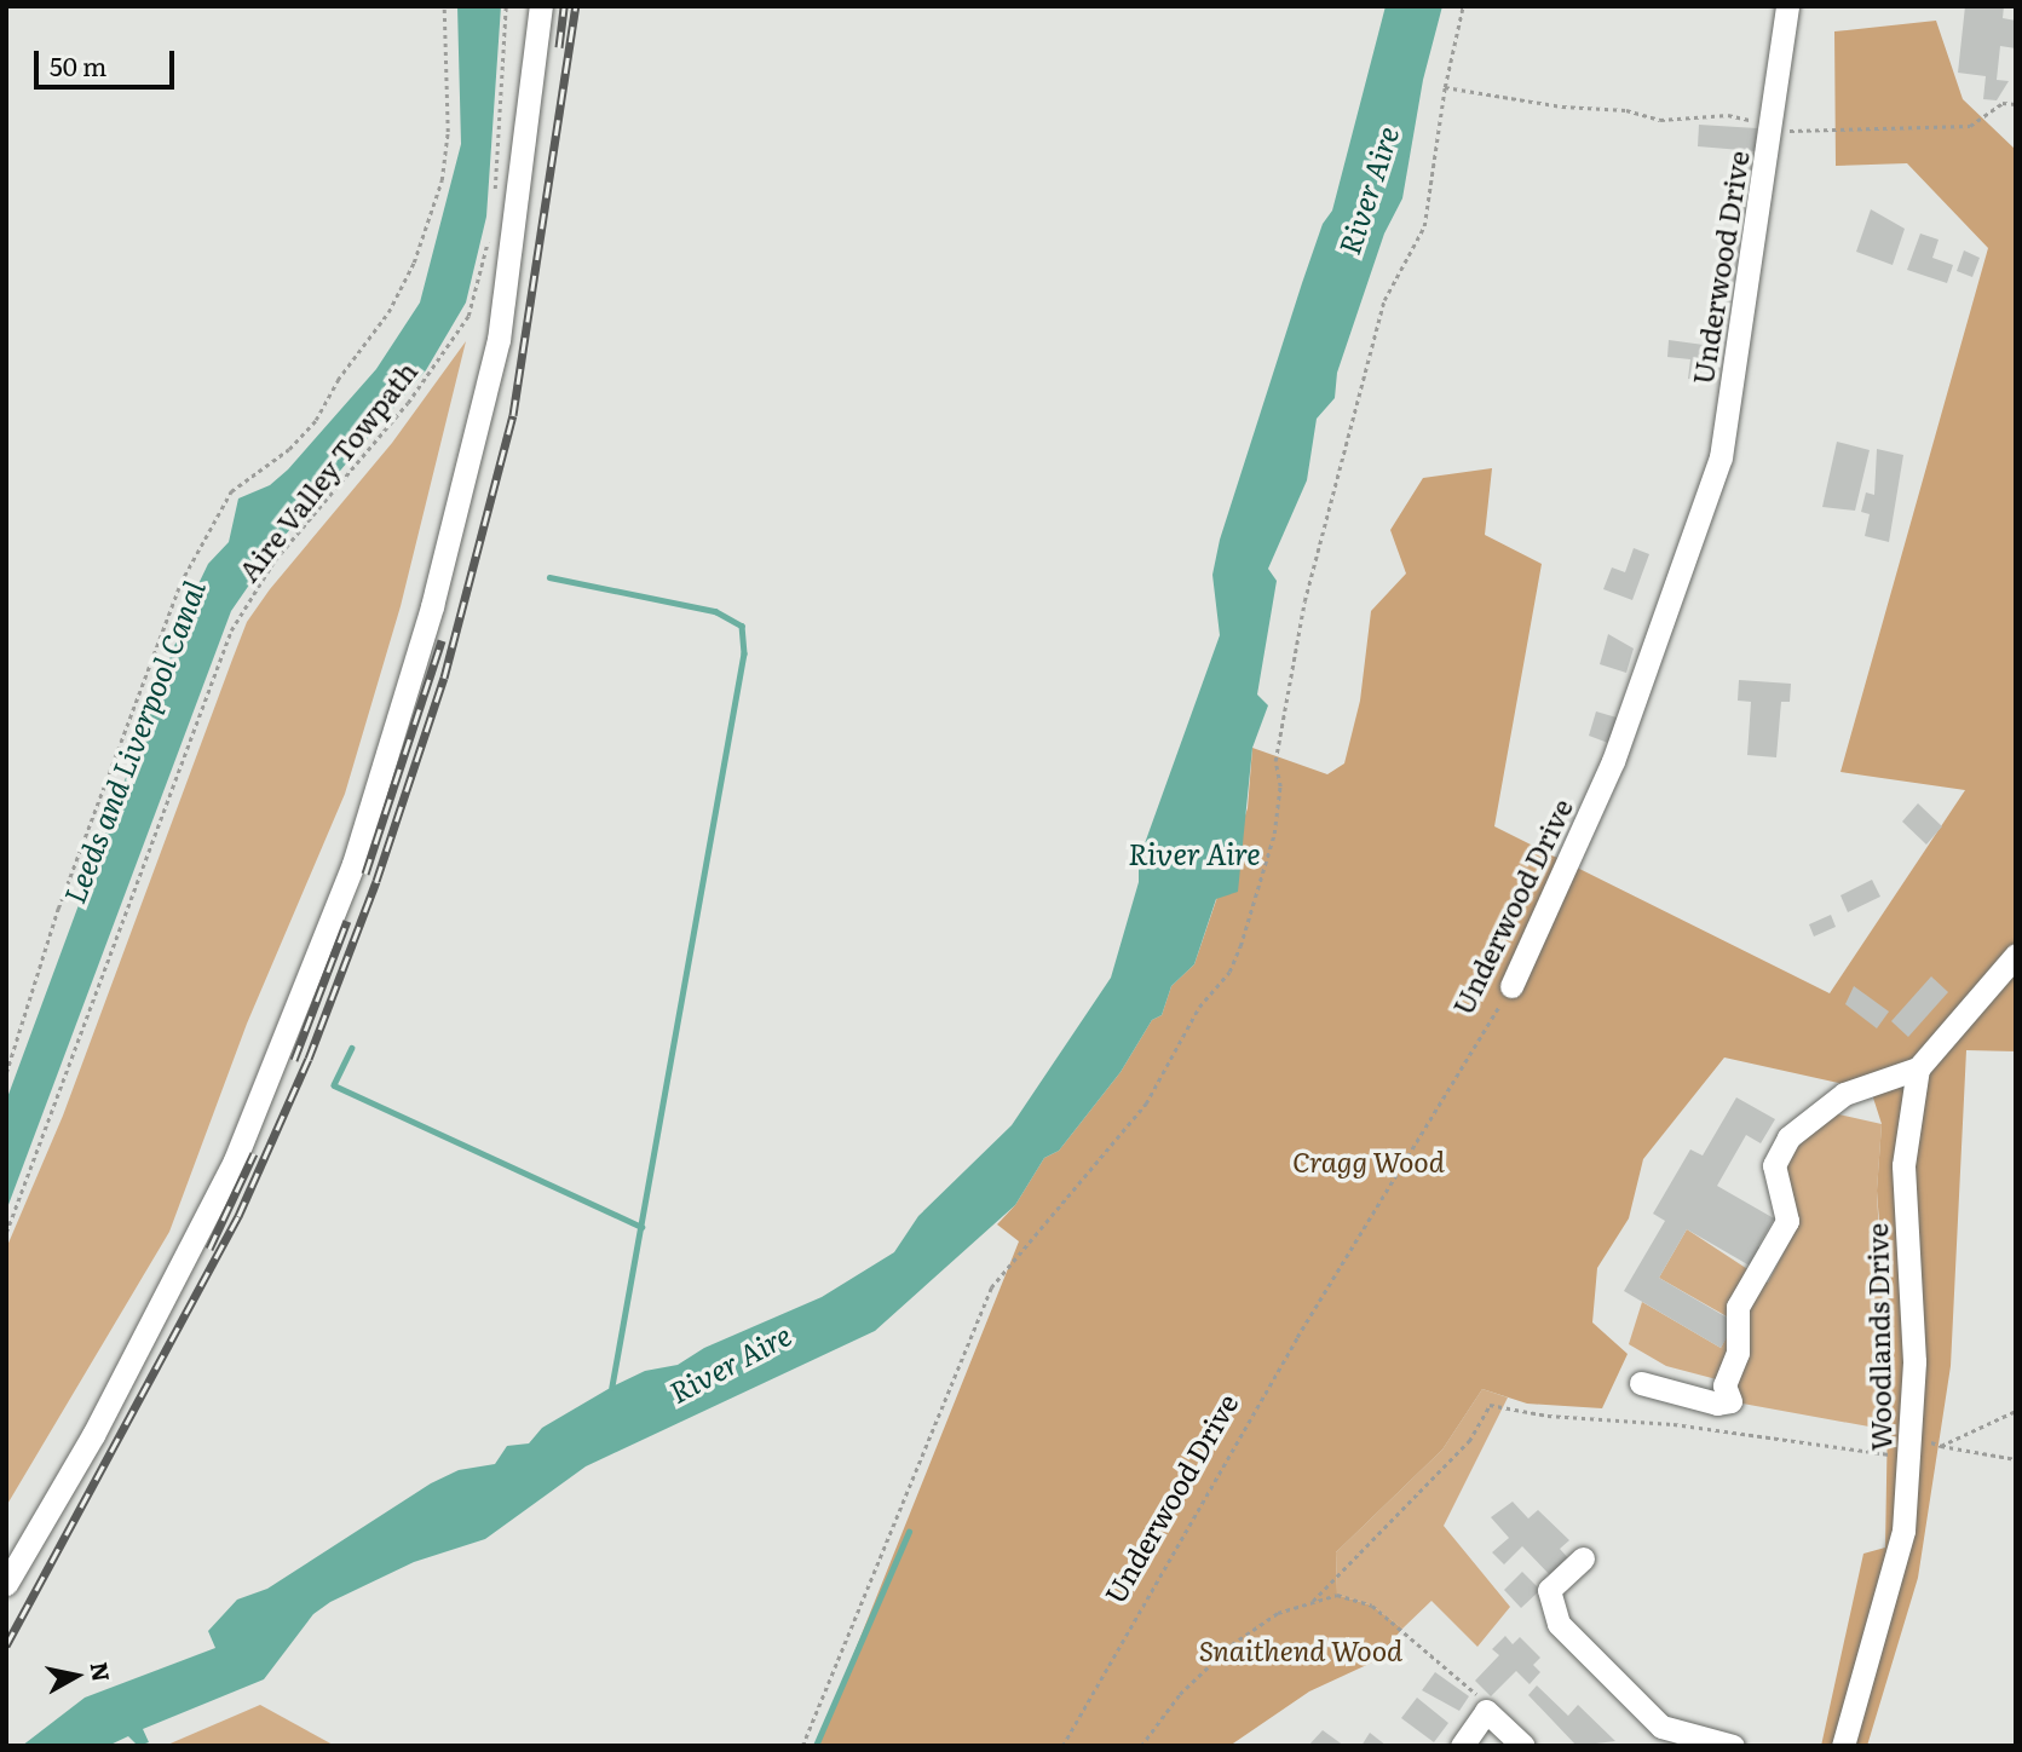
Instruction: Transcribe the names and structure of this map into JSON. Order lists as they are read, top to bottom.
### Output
{
  "streets": {
    "street": ["Underwood Drive", "Woodlands Drive"],
    "path": ["Aire Valley Towpath"]
  },
  "water": ["River Aire", "Leeds and Liverpool Canal"],
  "parks": ["Cragg Wood", "Snaithend Wood"],
  "scale_bar": "50 m",
  "north": "right"
}
